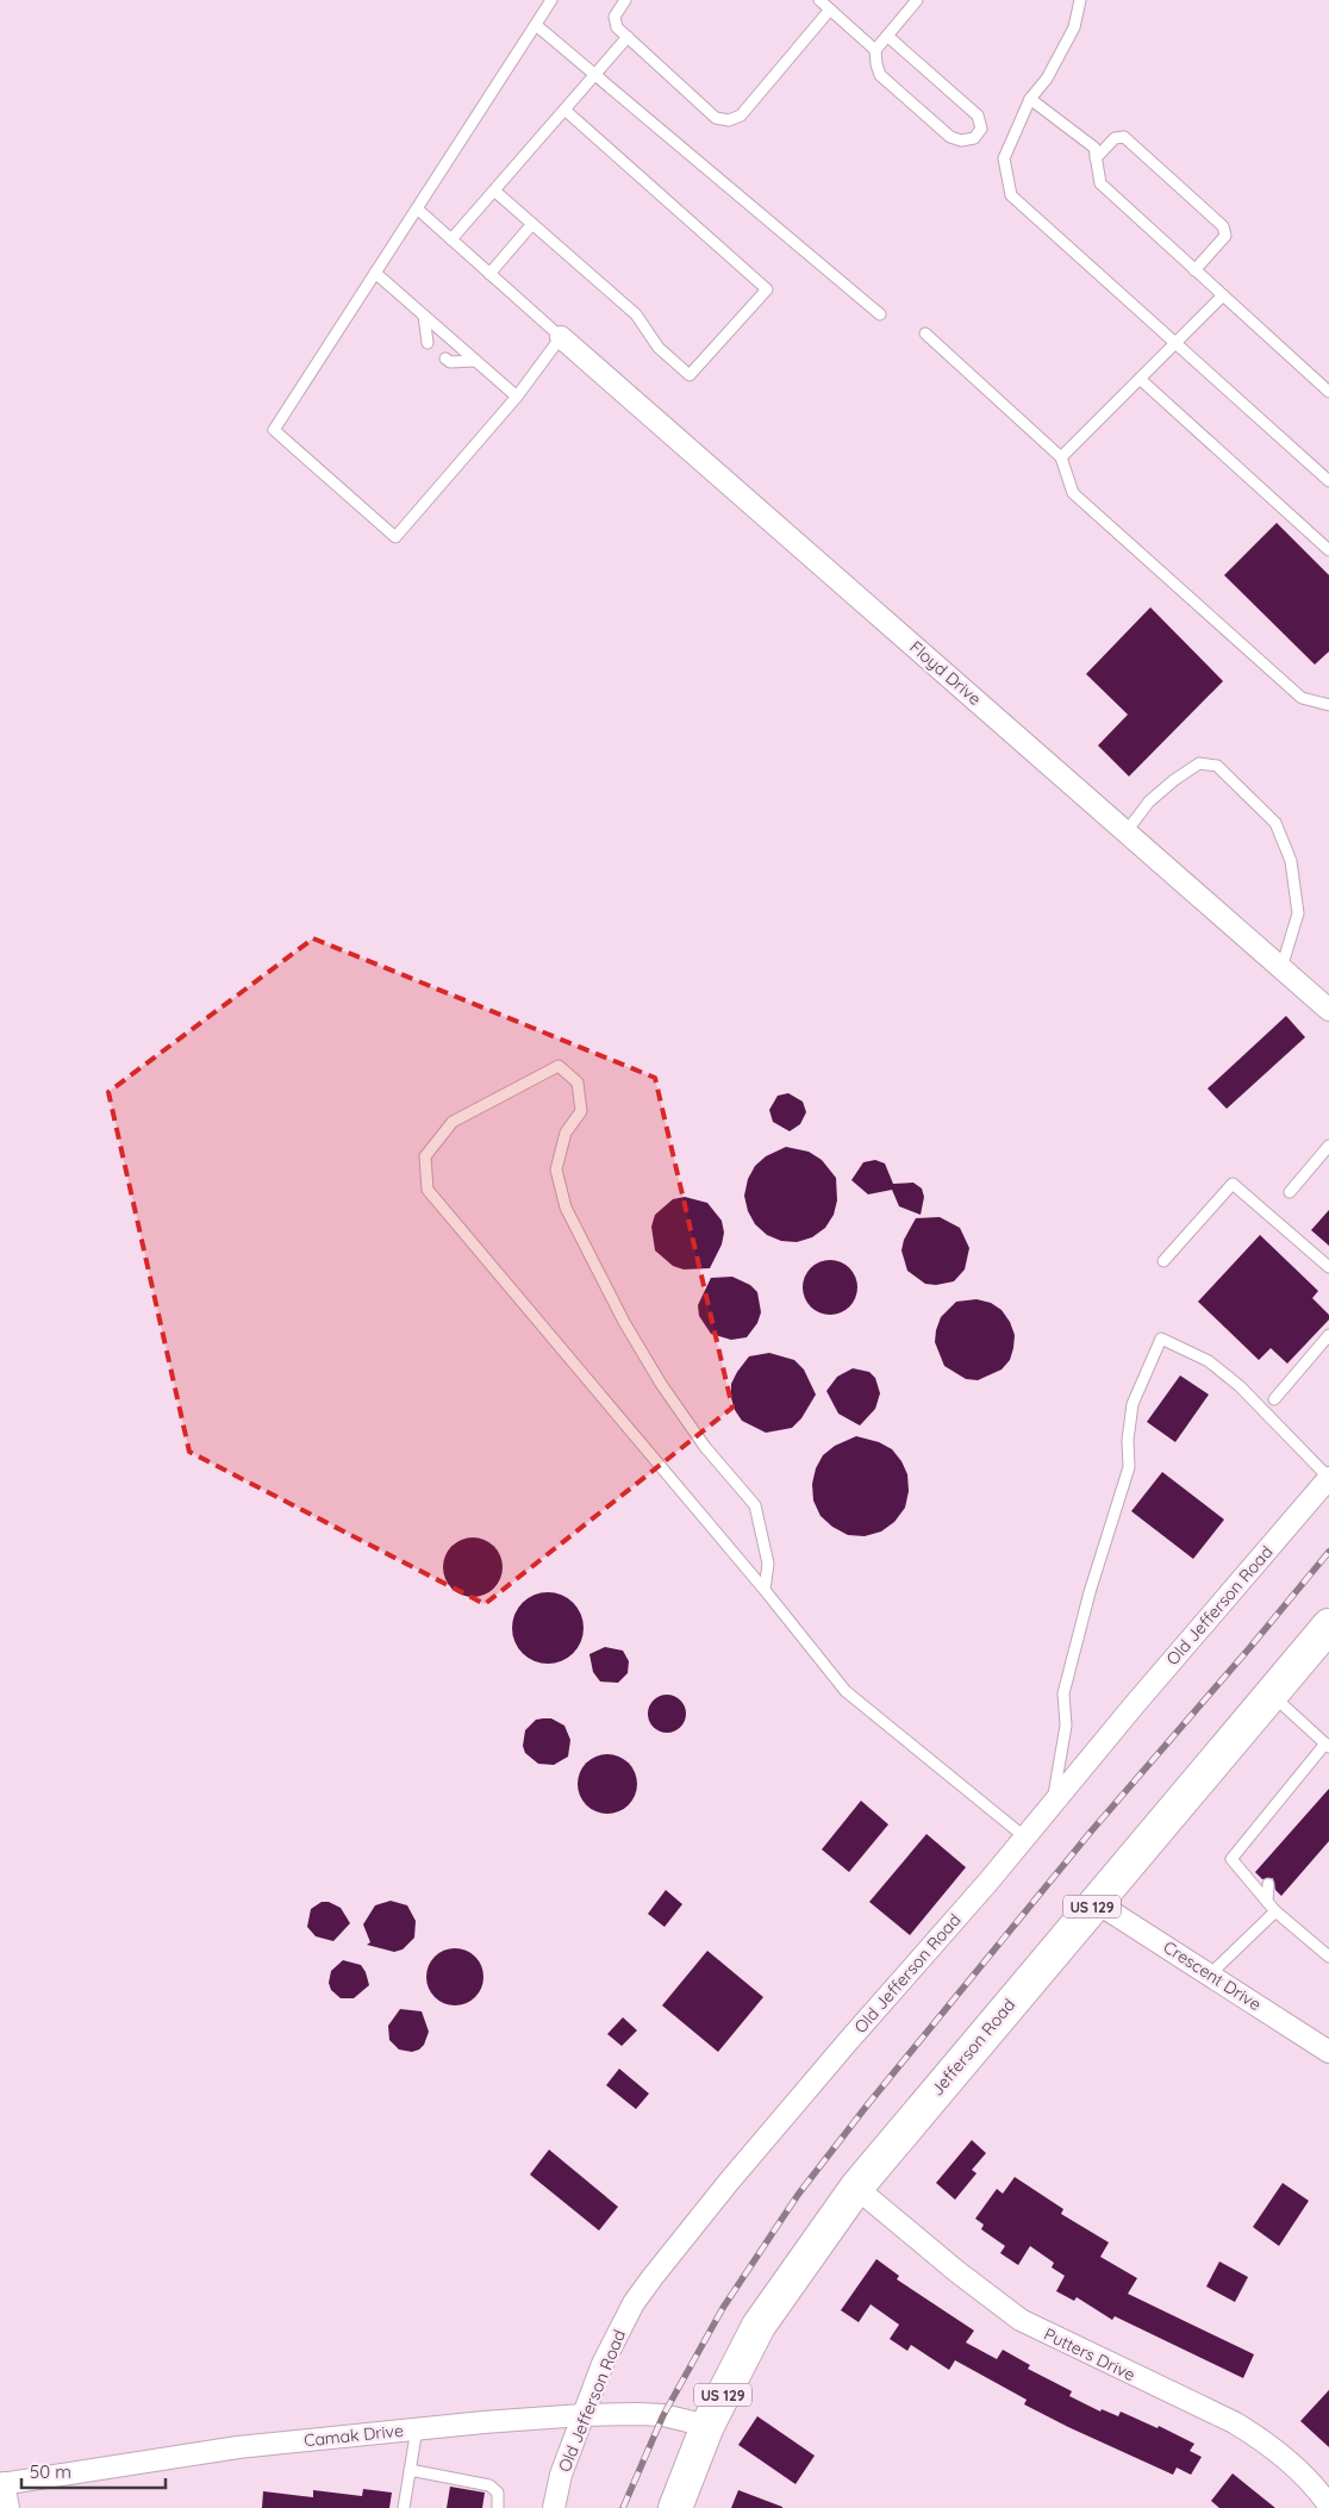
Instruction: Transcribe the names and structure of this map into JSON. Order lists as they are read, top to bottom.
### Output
{
  "streets": {
    "highway": ["US 129", "Jefferson Road"],
    "street": [
      "Floyd Drive",
      "Old Jefferson Road",
      "Crescent Drive",
      "Putters Drive",
      "Camak Drive"
    ]
  },
  "crossings": [
    ["Old Jefferson Road", "Camak Drive"],
    ["Crescent Drive", "Jefferson Road"],
    ["Jefferson Road", "Putters Drive"],
    ["Jefferson Road", "Camak Drive"]
  ],
  "scale_bar": "50 m"
}
